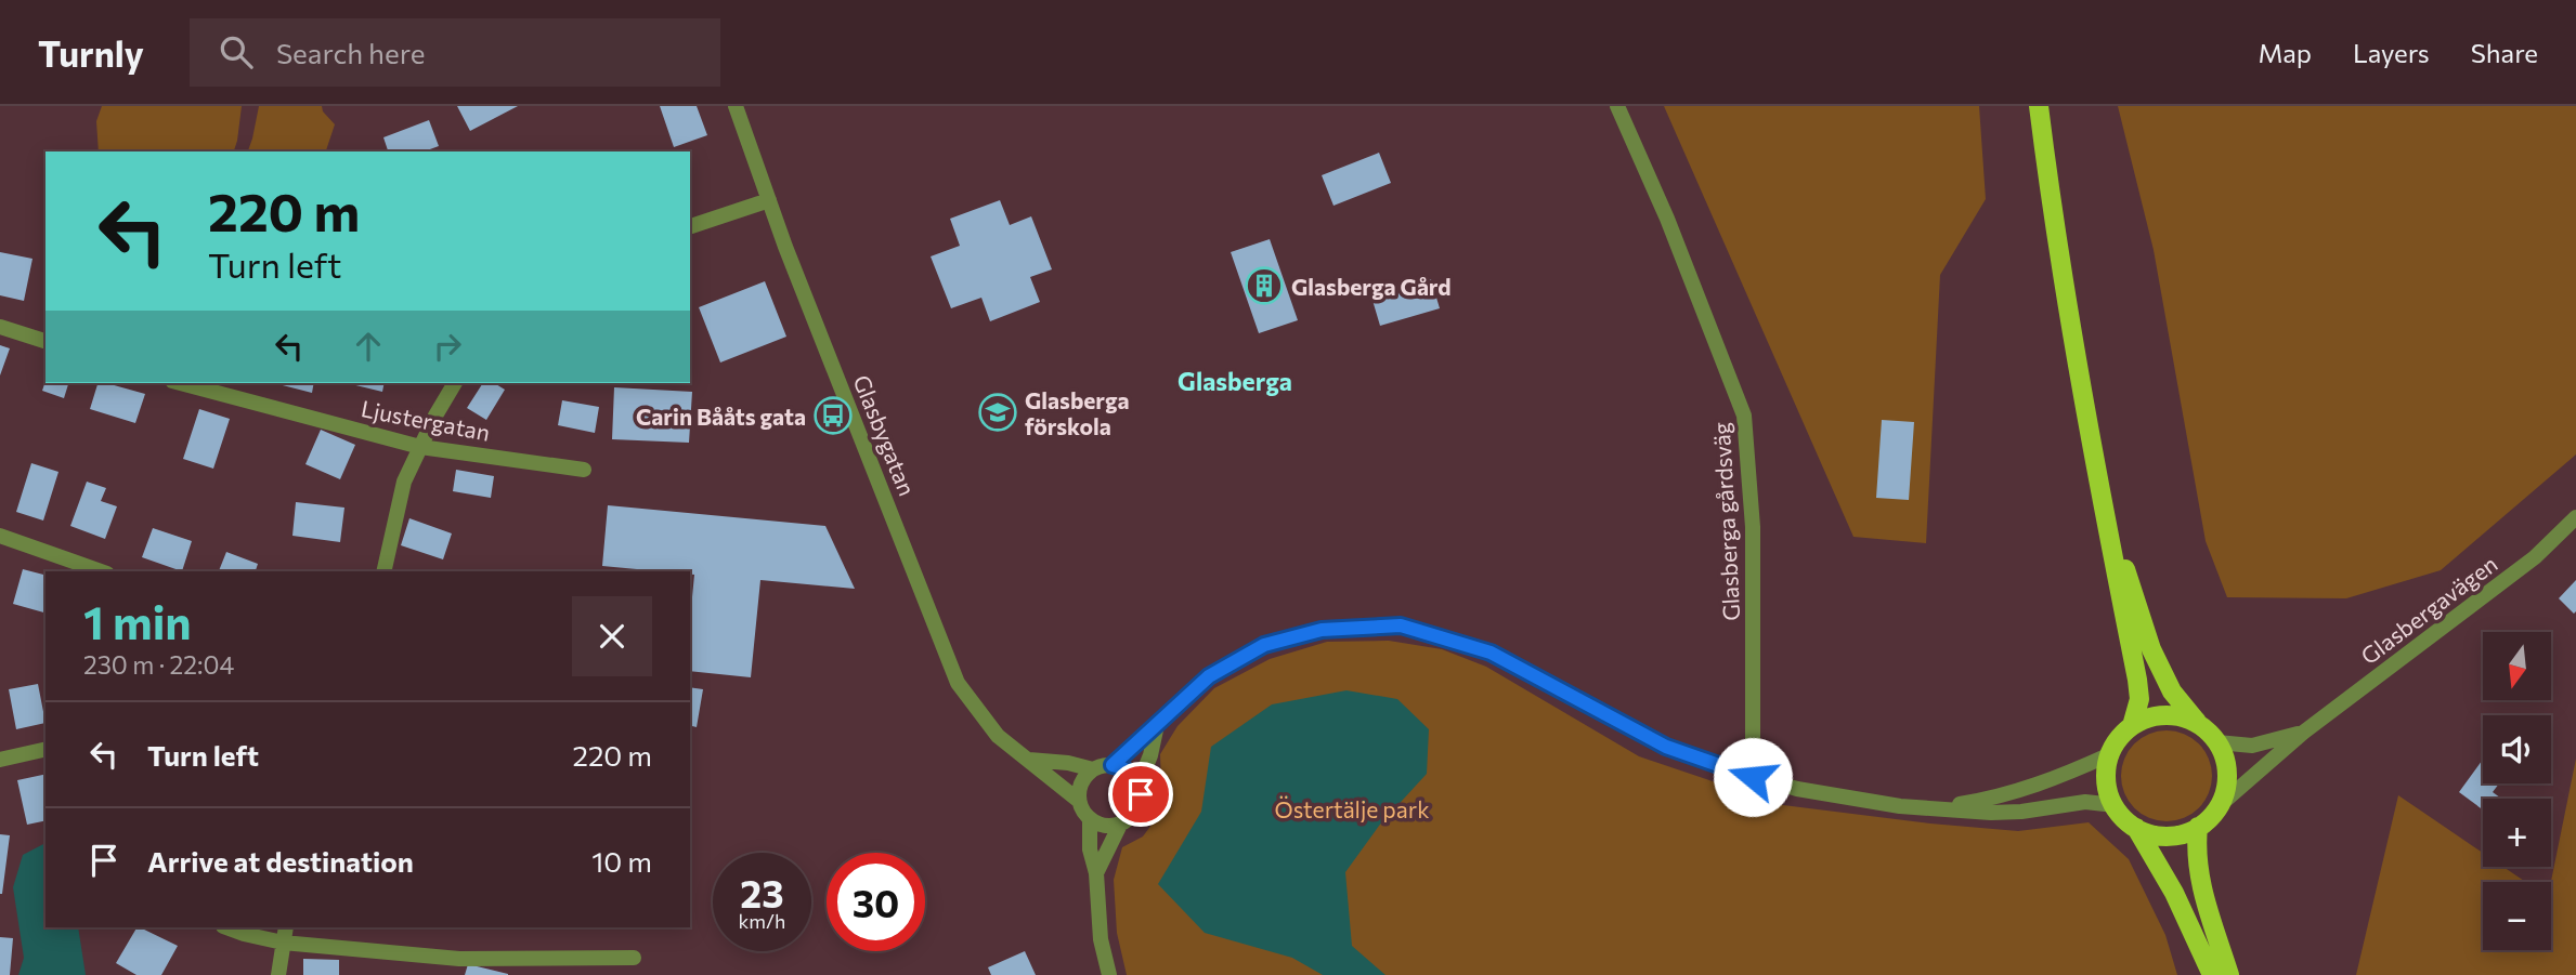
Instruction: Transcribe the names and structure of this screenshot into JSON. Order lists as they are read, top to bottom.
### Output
{
  "streets": {
    "street": [
      "Ljustergatan",
      "Glasbygatan",
      "Glasberga gårdsväg",
      "Glasbergavägen"
    ]
  },
  "districts": ["Glasberga"],
  "parks": ["Östertälje park"],
  "places": {
    "building": ["Glasberga Gård"],
    "school or university": ["Glasberga förskola"],
    "bus stop": ["Carin Bååts gata"]
  },
  "north": "bottom",
  "page": {
    "header": "Turnly",
    "search": "Search here",
    "nav": ["Map", "Layers", "Share"],
    "turn": ["220 m", "Turn left"],
    "heading": ["1 min", "230 m · 22:04"],
    "map_buttons": ["+", "−"],
    "list": [
      {
        "name": "Turn left",
        "value": "220 m"
      },
      {
        "name": "Arrive at destination",
        "value": "10 m"
      }
    ],
    "speed": "23 km/h",
    "limit": "30"
  }
}
